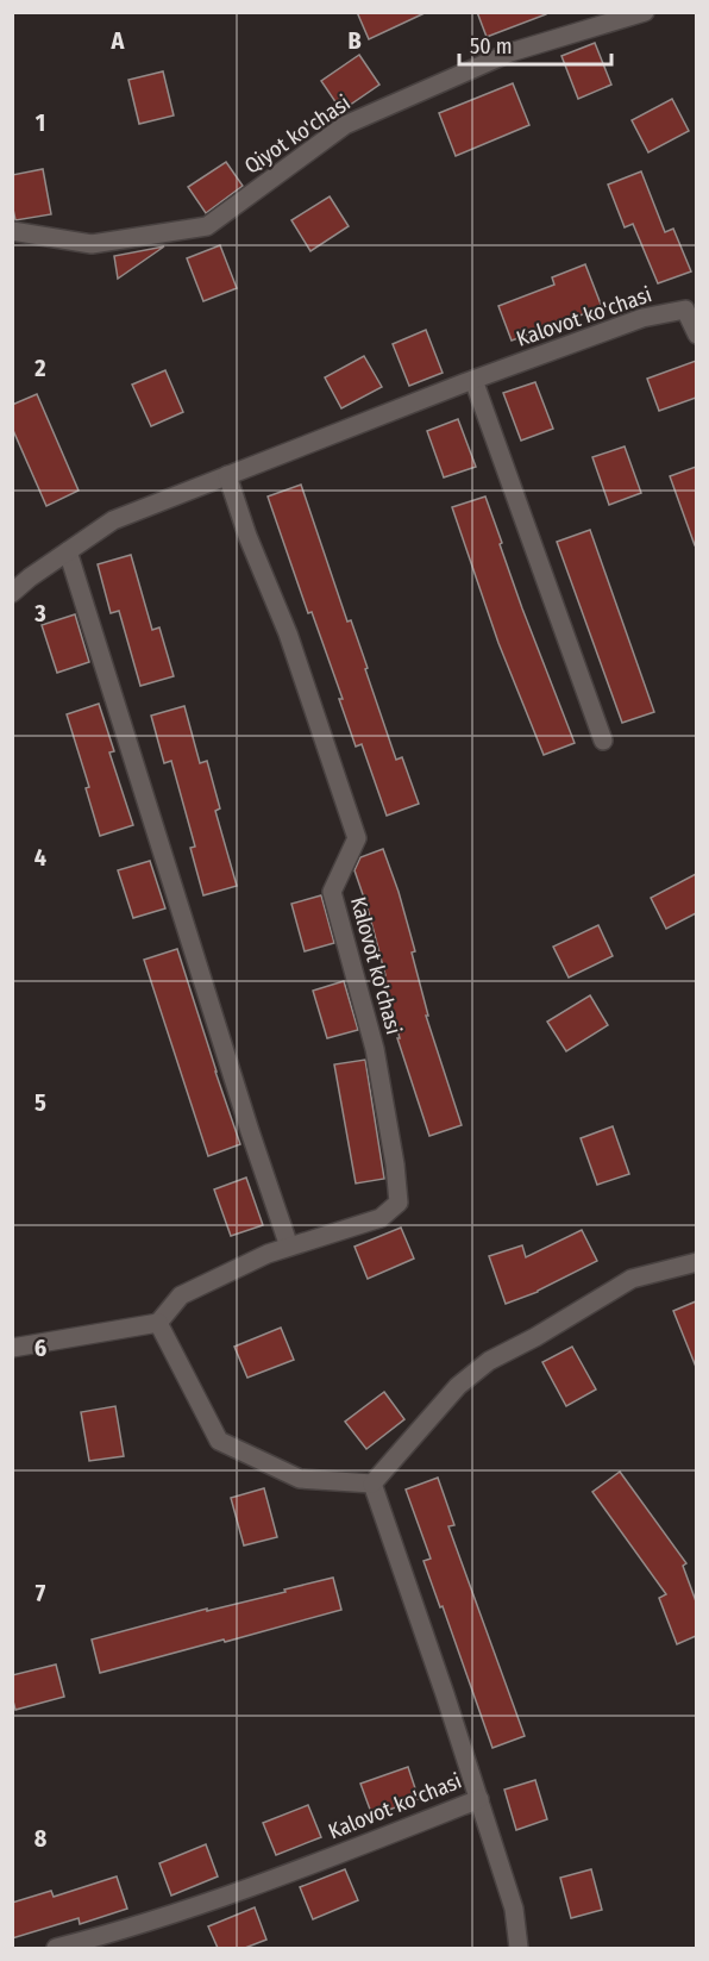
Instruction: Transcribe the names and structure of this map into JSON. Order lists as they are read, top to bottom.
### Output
{
  "streets": {
    "street": ["Qiyot ko'chasi", "Kalovot ko'chasi"]
  },
  "scale_bar": "50 m",
  "grid": {
    "columns": ["A", "B"],
    "rows": [
      "1",
      "2",
      "3",
      "4",
      "5",
      "6",
      "7",
      "8"
    ]
  }
}
